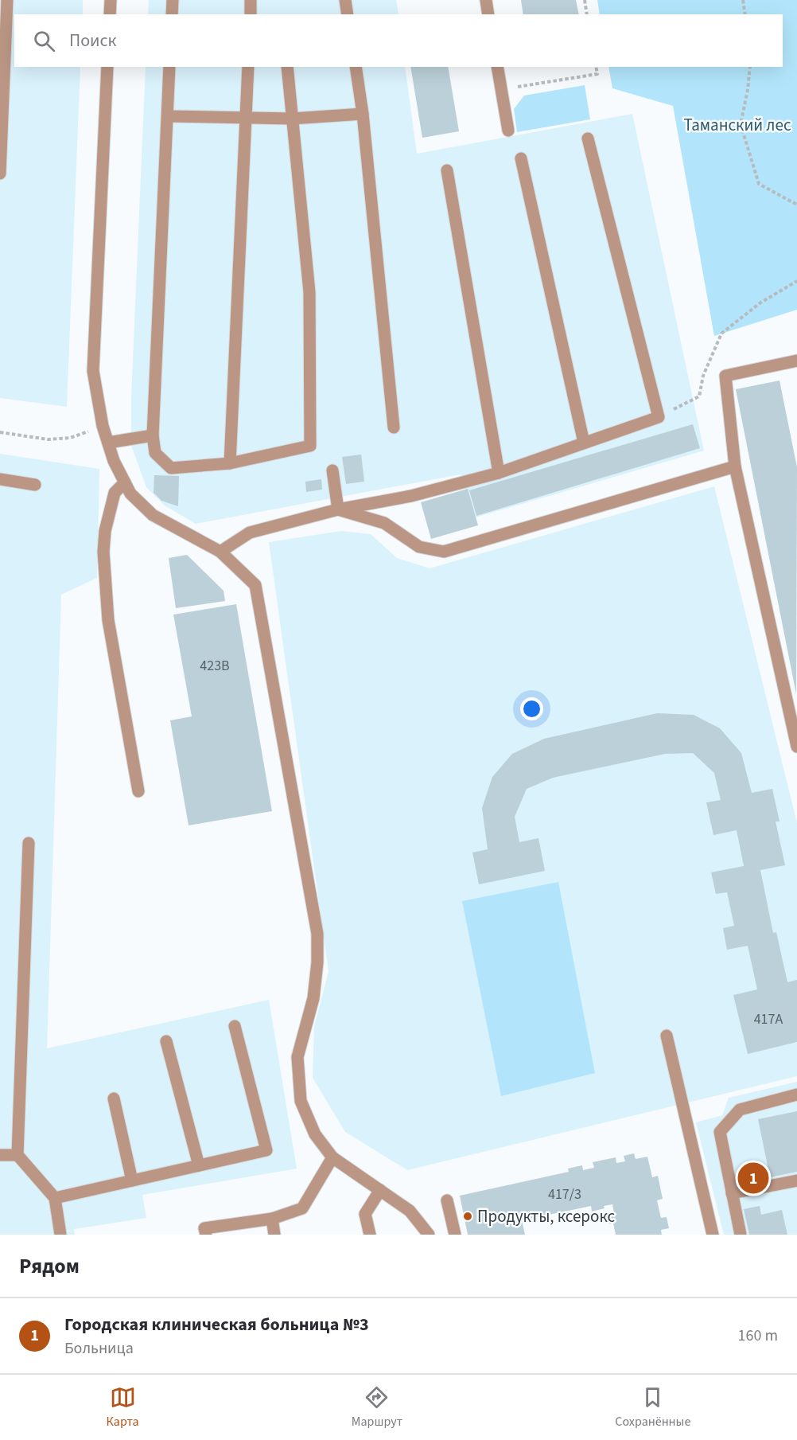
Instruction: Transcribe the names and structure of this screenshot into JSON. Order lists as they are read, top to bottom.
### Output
{
  "parks": ["Таманский лес"],
  "places": ["Продукты, ксерокс"],
  "house_numbers": ["423В", "417А", "417/3"],
  "page": {
    "search": "Поиск",
    "pins": "1",
    "heading": "Рядом",
    "list": [
      {
        "mark": "1",
        "name": "Городская клиническая больница №3",
        "note": "Больница",
        "value": "160 m"
      }
    ],
    "nav": ["Карта", "Маршрут", "Сохранённые"]
  }
}
